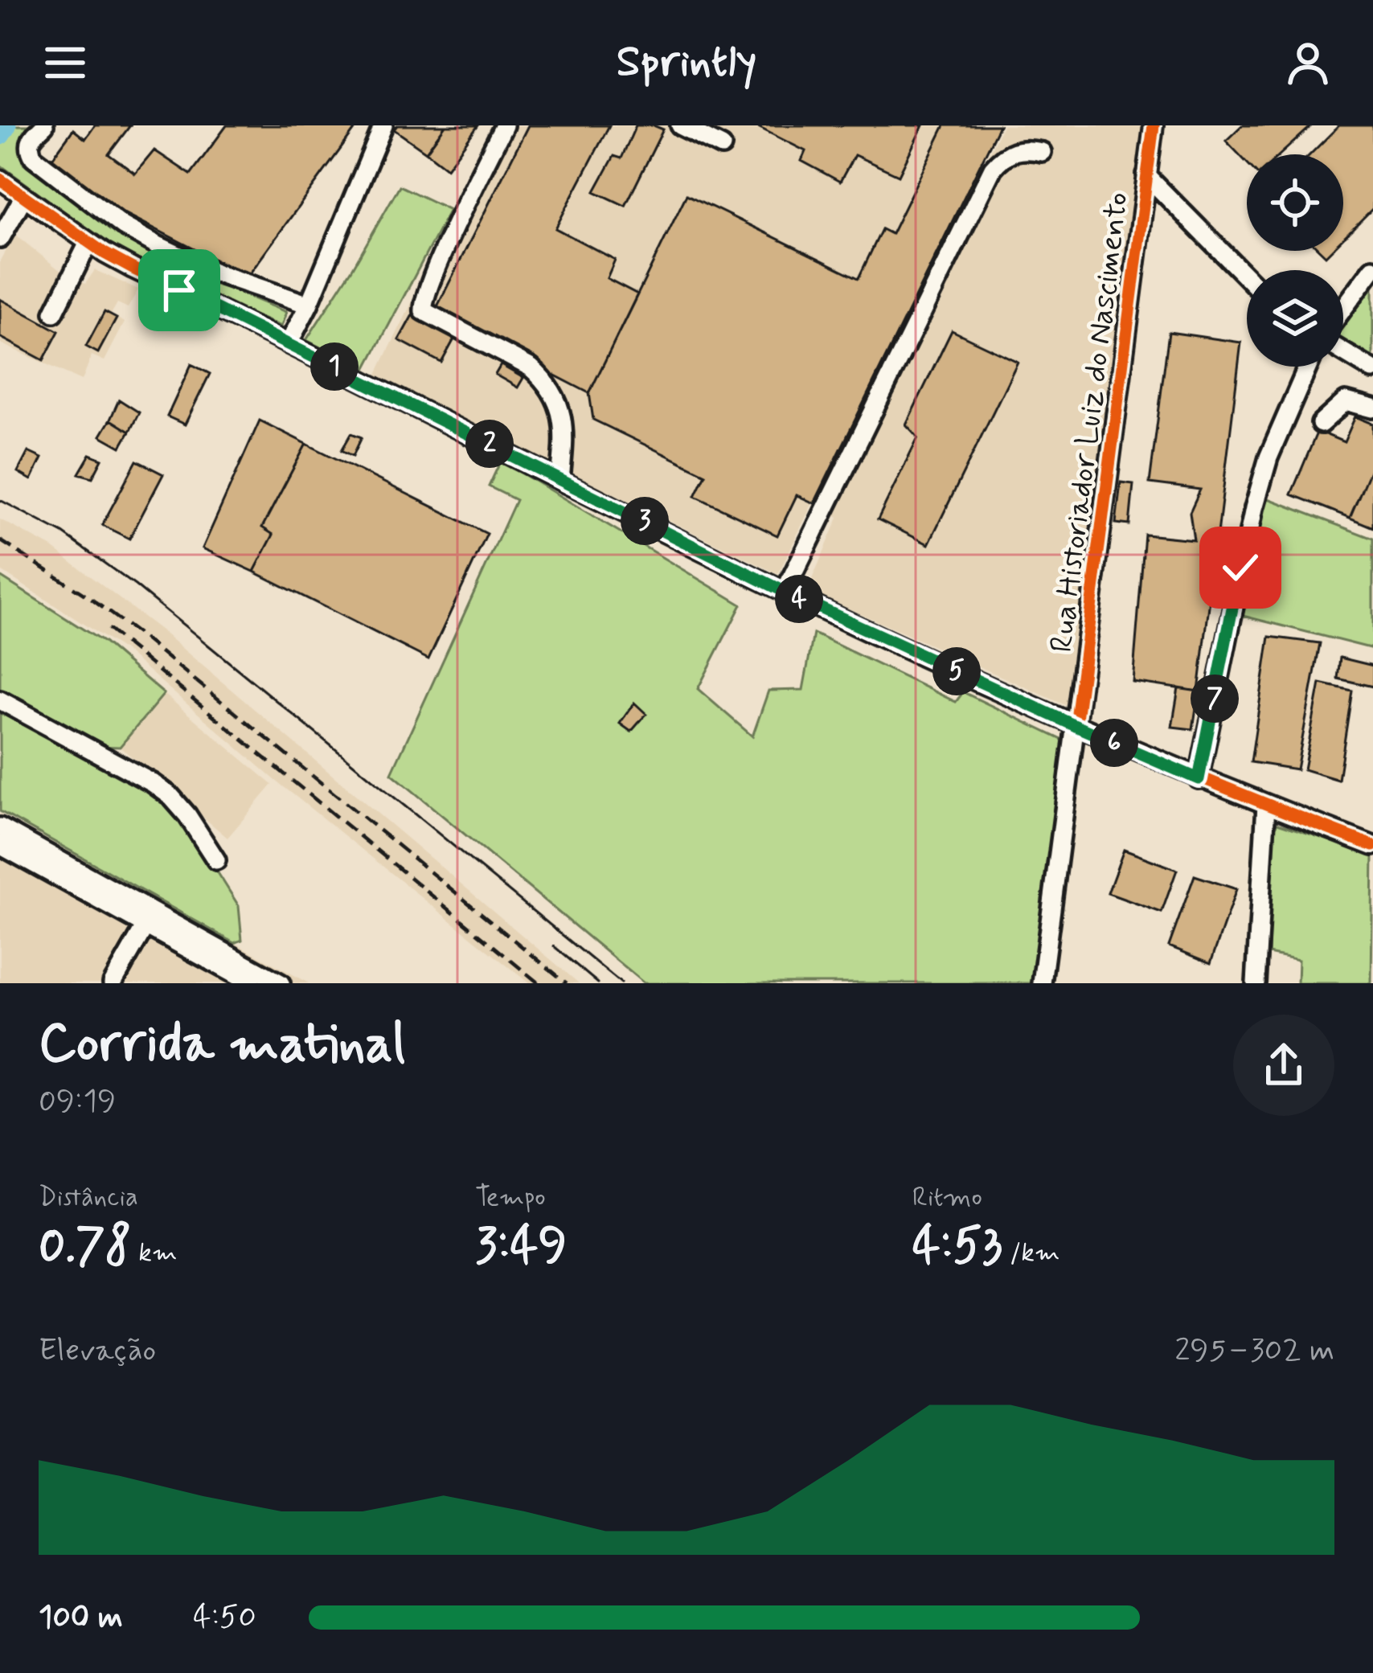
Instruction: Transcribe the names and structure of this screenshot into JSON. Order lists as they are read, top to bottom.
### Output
{
  "streets": {
    "street": ["Rua Historiador Luiz do Nascimento"]
  },
  "page": {
    "header": "Sprintly",
    "pins": [
      "1",
      "2",
      "3",
      "4",
      "5",
      "7",
      "6"
    ],
    "heading": ["Corrida matinal", "09:19"],
    "stats": [
      ["Distância", "0.78 km"],
      ["Tempo", "3:49"],
      ["Ritmo", "4:53 /km"]
    ],
    "chart": ["Elevação", "295–302 m"],
    "list": [
      {
        "name": "100 m",
        "note": "4:50"
      }
    ]
  }
}
